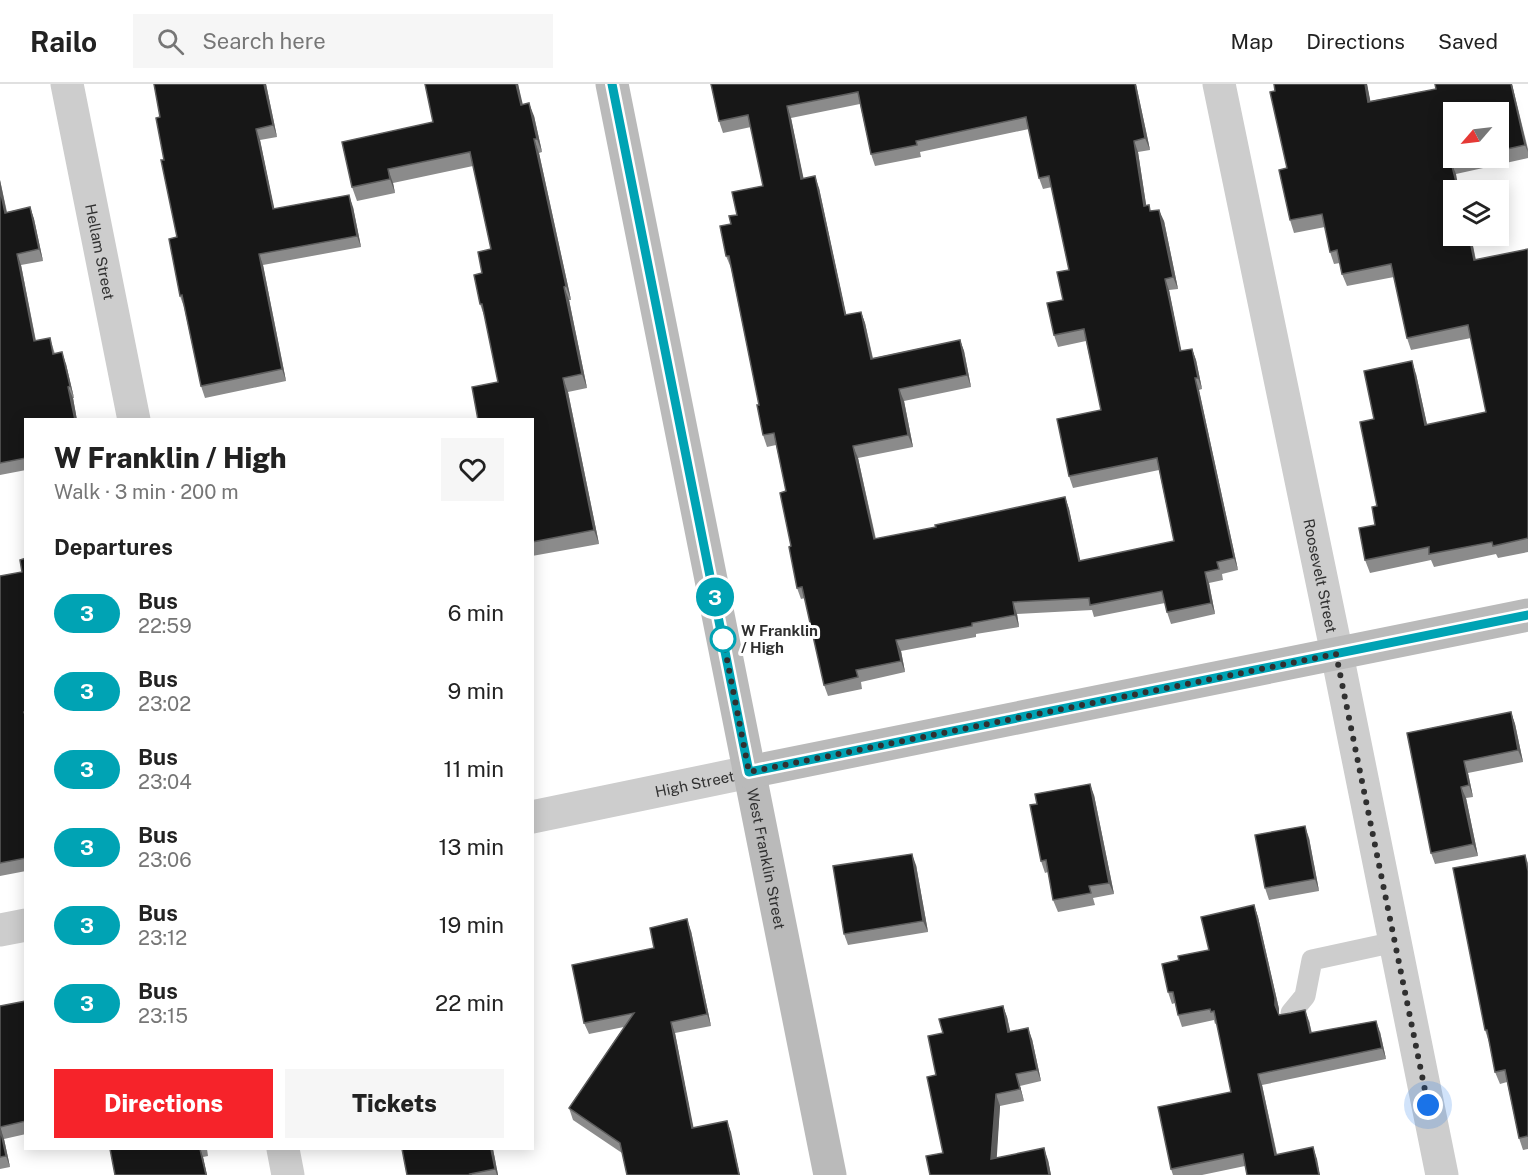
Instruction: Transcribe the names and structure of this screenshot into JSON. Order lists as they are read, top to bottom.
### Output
{
  "streets": {
    "street": [
      "Hellam Street",
      "Roosevelt Street",
      "High Street",
      "West Franklin Street"
    ]
  },
  "crossings": [
    ["Roosevelt Street", "High Street"],
    ["High Street", "West Franklin Street"]
  ],
  "places": ["W Franklin / High"],
  "lines": ["bus line 3"],
  "north": "bottom left",
  "page": {
    "header": "Railo",
    "search": "Search here",
    "nav": ["Map", "Directions", "Saved"],
    "on_map": "3",
    "heading": [
      ["W Franklin / High", "Walk · 3 min · 200 m"],
      "Departures"
    ],
    "list": [
      {
        "mark": "3",
        "name": "Bus",
        "note": "22:59",
        "value": "6 min"
      },
      {
        "mark": "3",
        "name": "Bus",
        "note": "23:02",
        "value": "9 min"
      },
      {
        "mark": "3",
        "name": "Bus",
        "note": "23:04",
        "value": "11 min"
      },
      {
        "mark": "3",
        "name": "Bus",
        "note": "23:06",
        "value": "13 min"
      },
      {
        "mark": "3",
        "name": "Bus",
        "note": "23:12",
        "value": "19 min"
      },
      {
        "mark": "3",
        "name": "Bus",
        "note": "23:15",
        "value": "22 min"
      }
    ],
    "buttons": ["Directions", "Tickets"]
  }
}
